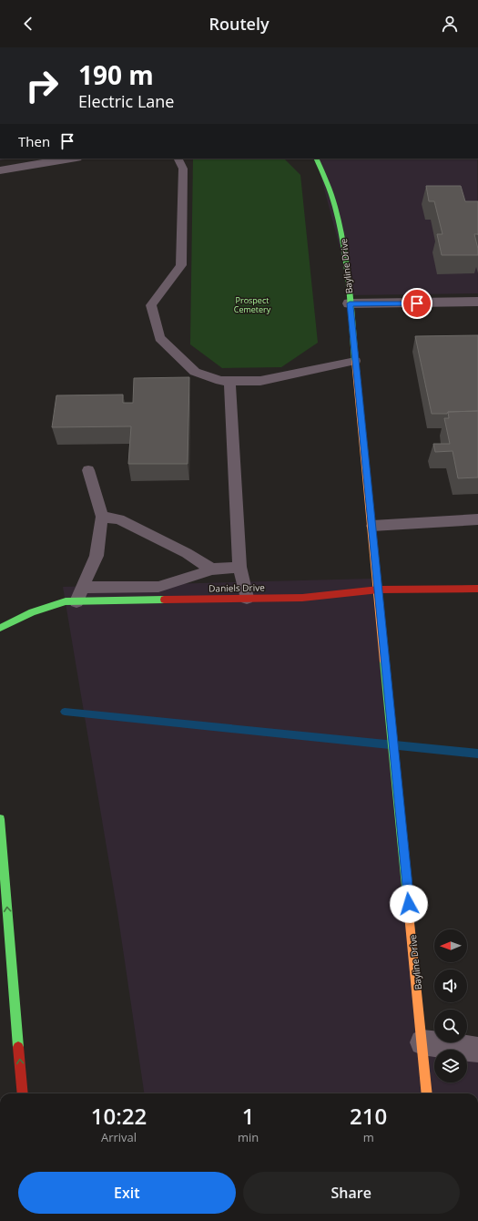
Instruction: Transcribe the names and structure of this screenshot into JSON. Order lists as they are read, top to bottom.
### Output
{
  "streets": {
    "street": ["Bayline Drive", "Daniels Drive"]
  },
  "crossings": [
    ["Bayline Drive", "Daniels Drive"]
  ],
  "parks": ["Prospect Cemetery"],
  "north": "left",
  "page": {
    "header": "Routely",
    "turn": ["190 m", "Electric Lane"],
    "then": "Then",
    "eta": [
      "10:22",
      "Arrival",
      "1",
      "min",
      "210",
      "m"
    ],
    "buttons": ["Exit", "Share"]
  }
}
